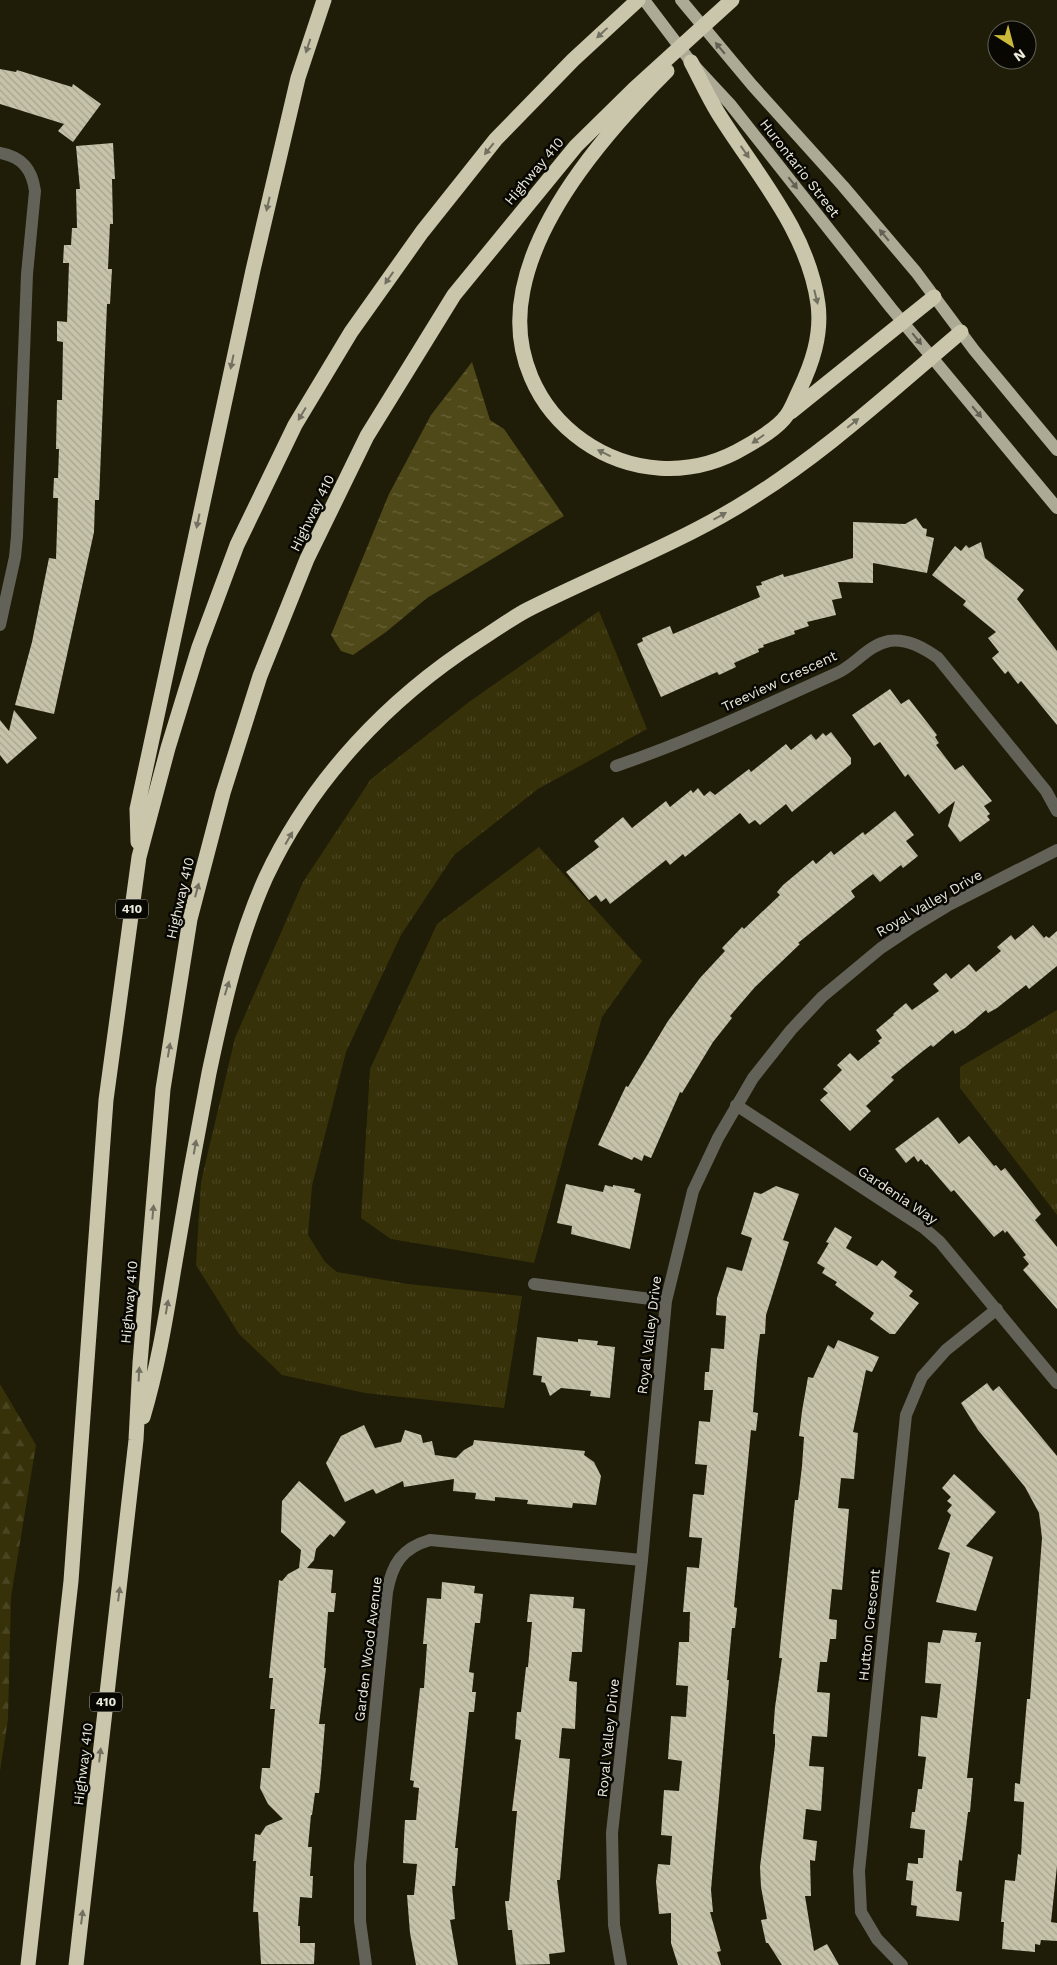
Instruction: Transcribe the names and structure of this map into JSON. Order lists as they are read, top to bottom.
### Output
{
  "streets": {
    "highway": ["Highway 410", "410"],
    "main road": ["Hurontario Street"],
    "street": [
      "Treeview Crescent",
      "Royal Valley Drive",
      "Gardenia Way",
      "Hutton Crescent",
      "Garden Wood Avenue"
    ]
  },
  "crossings": [
    ["Royal Valley Drive", "Gardenia Way"],
    ["Royal Valley Drive", "Garden Wood Avenue"],
    ["Gardenia Way", "Hutton Crescent"]
  ],
  "north": "bottom right"
}
